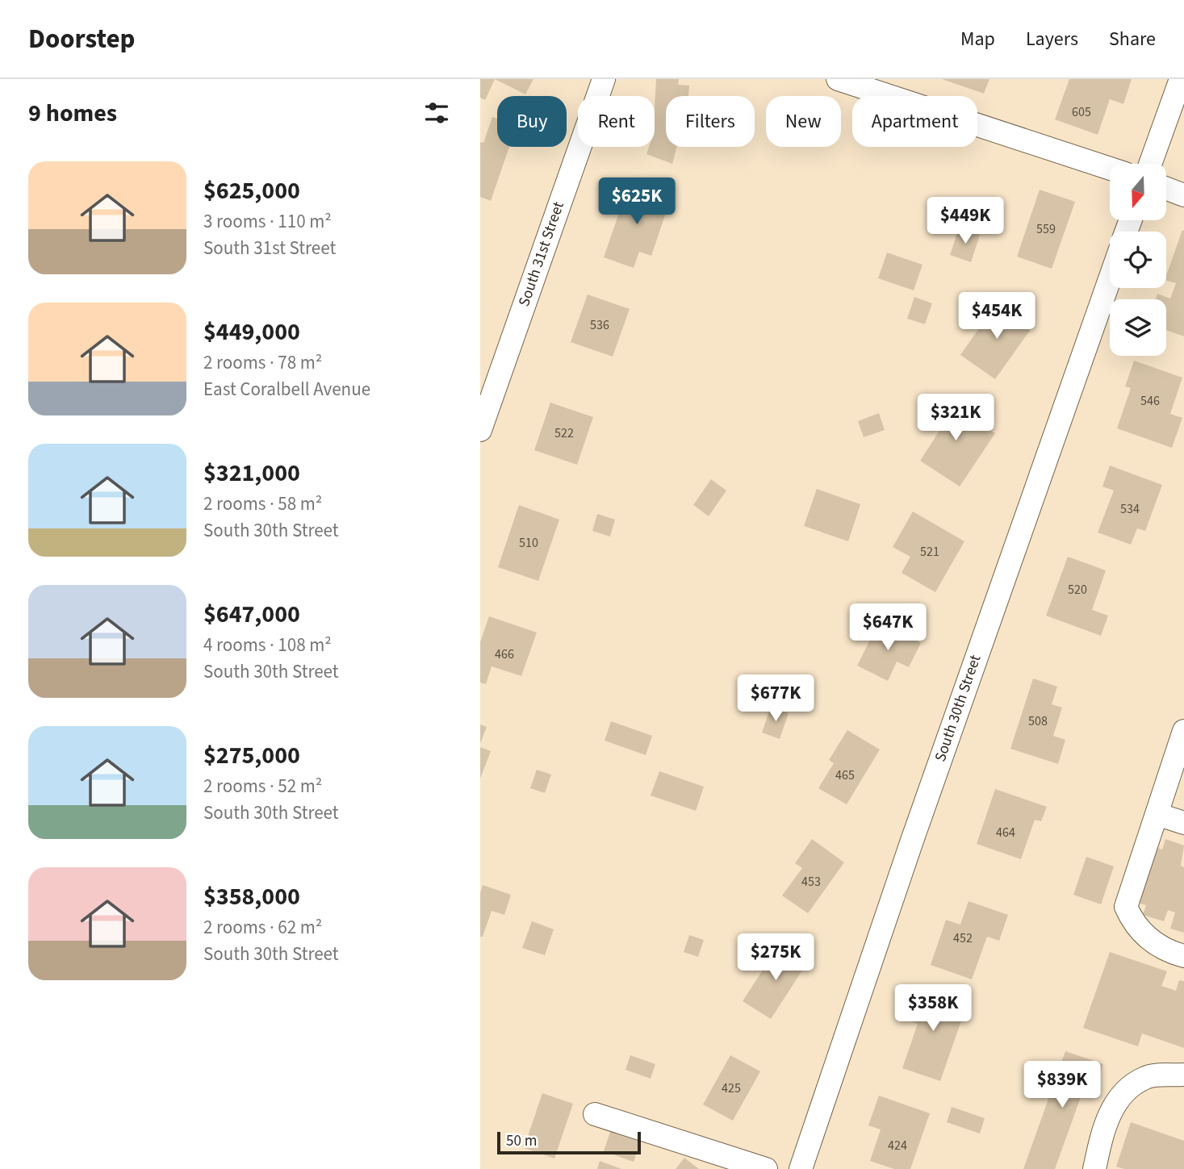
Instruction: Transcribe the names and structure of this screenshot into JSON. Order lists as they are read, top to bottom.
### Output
{
  "streets": {
    "street": ["South 31st Street", "South 30th Street"]
  },
  "house_numbers": [
    "605",
    "559",
    "536",
    "546",
    "522",
    "534",
    "510",
    "521",
    "520",
    "466",
    "508",
    "465",
    "464",
    "453",
    "452",
    "425",
    "424"
  ],
  "scale_bar": "50 m",
  "north": "bottom",
  "page": {
    "header": "Doorstep",
    "nav": ["Map", "Layers", "Share"],
    "heading": "9 homes",
    "chip": [
      "Buy",
      "Rent",
      "Filters",
      "New",
      "Apartment"
    ],
    "list": [
      {
        "name": "$625,000",
        "note": "3 rooms · 110 m² · South 31st Street"
      },
      {
        "name": "$449,000",
        "note": "2 rooms · 78 m² · East Coralbell Avenue"
      },
      {
        "name": "$321,000",
        "note": "2 rooms · 58 m² · South 30th Street"
      },
      {
        "name": "$647,000",
        "note": "4 rooms · 108 m² · South 30th Street"
      },
      {
        "name": "$275,000",
        "note": "2 rooms · 52 m² · South 30th Street"
      },
      {
        "name": "$358,000",
        "note": "2 rooms · 62 m² · South 30th Street"
      }
    ],
    "price": [
      "$625K",
      "$449K",
      "$454K",
      "$321K",
      "$647K",
      "$677K",
      "$275K",
      "$358K",
      "$839K"
    ],
    "scale": "50 m"
  }
}
